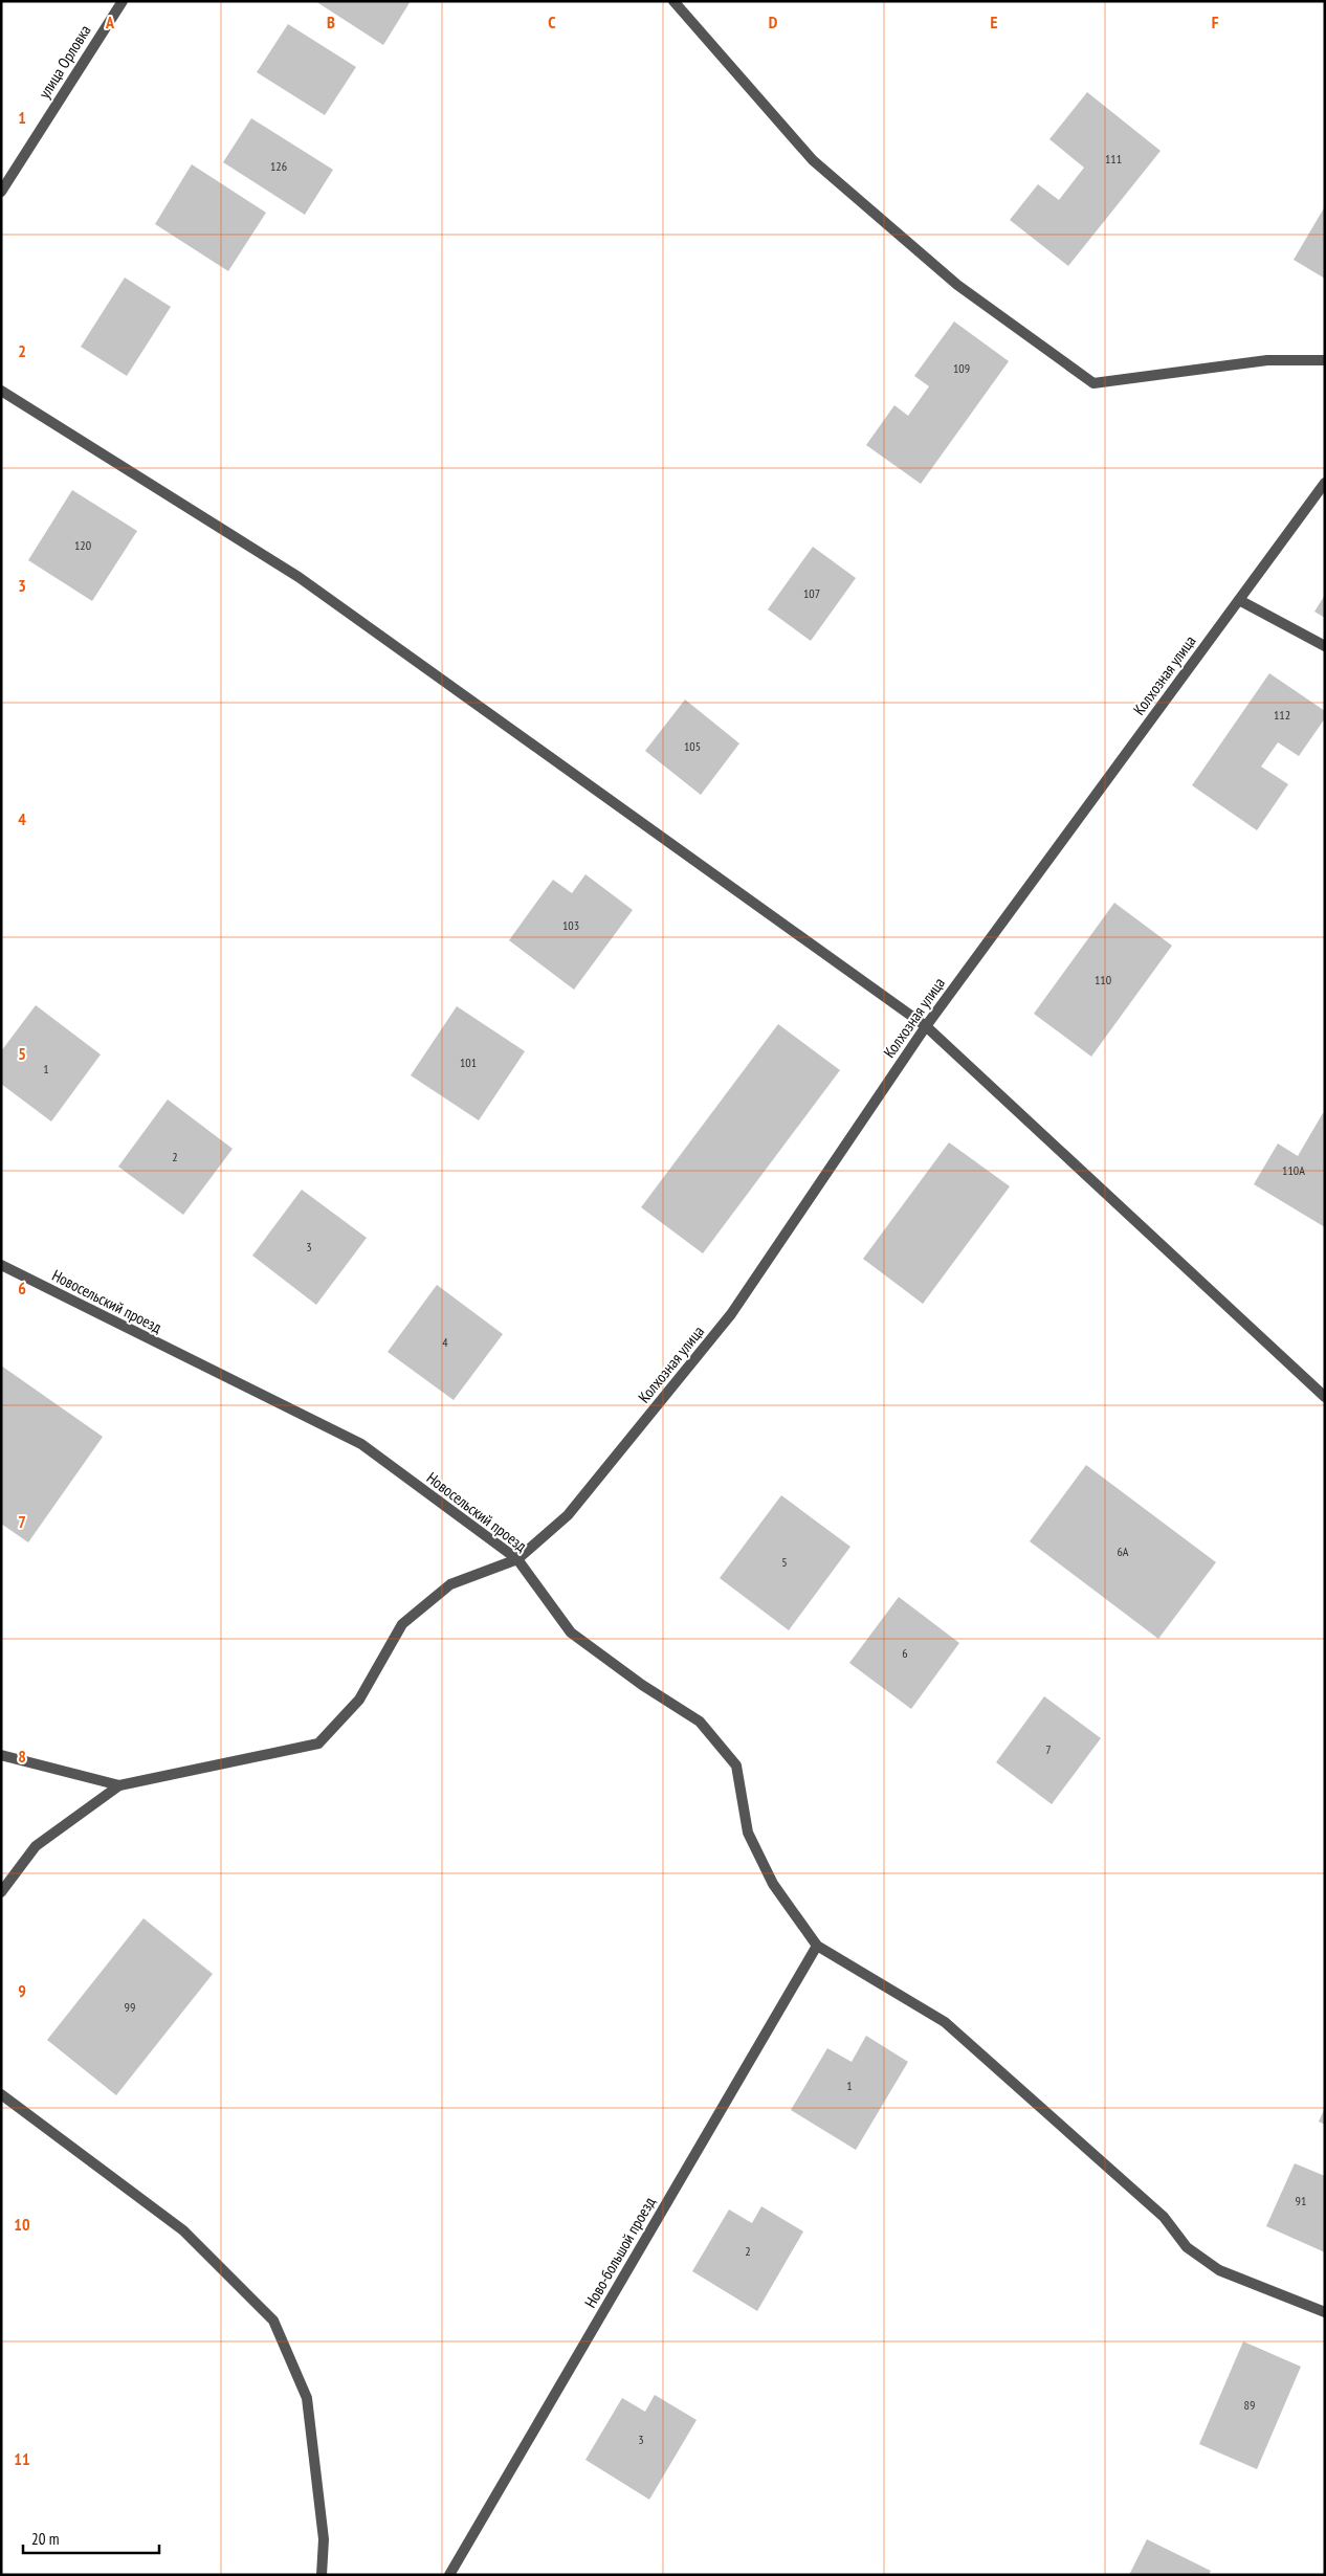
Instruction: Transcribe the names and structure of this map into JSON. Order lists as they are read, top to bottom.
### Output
{
  "streets": {
    "street": [
      "улица Орловка",
      "Колхозная улица",
      "Новосельский проезд",
      "Ново-большой проезд"
    ]
  },
  "crossings": [
    ["Колхозная улица", "Новосельский проезд"],
    ["Новосельский проезд", "Ново-большой проезд"]
  ],
  "house_numbers": [
    "111",
    "126",
    "109",
    "120",
    "107",
    "112",
    "105",
    "103",
    "110",
    "101",
    "1",
    "2",
    "110А",
    "3",
    "4",
    "6А",
    "5",
    "6",
    "7",
    "99",
    "1",
    "91",
    "2",
    "89",
    "3"
  ],
  "scale_bar": "20 m",
  "grid": {
    "columns": [
      "A",
      "B",
      "C",
      "D",
      "E",
      "F"
    ],
    "rows": [
      "1",
      "2",
      "3",
      "4",
      "5",
      "6",
      "7",
      "8",
      "9",
      "10",
      "11"
    ]
  }
}
